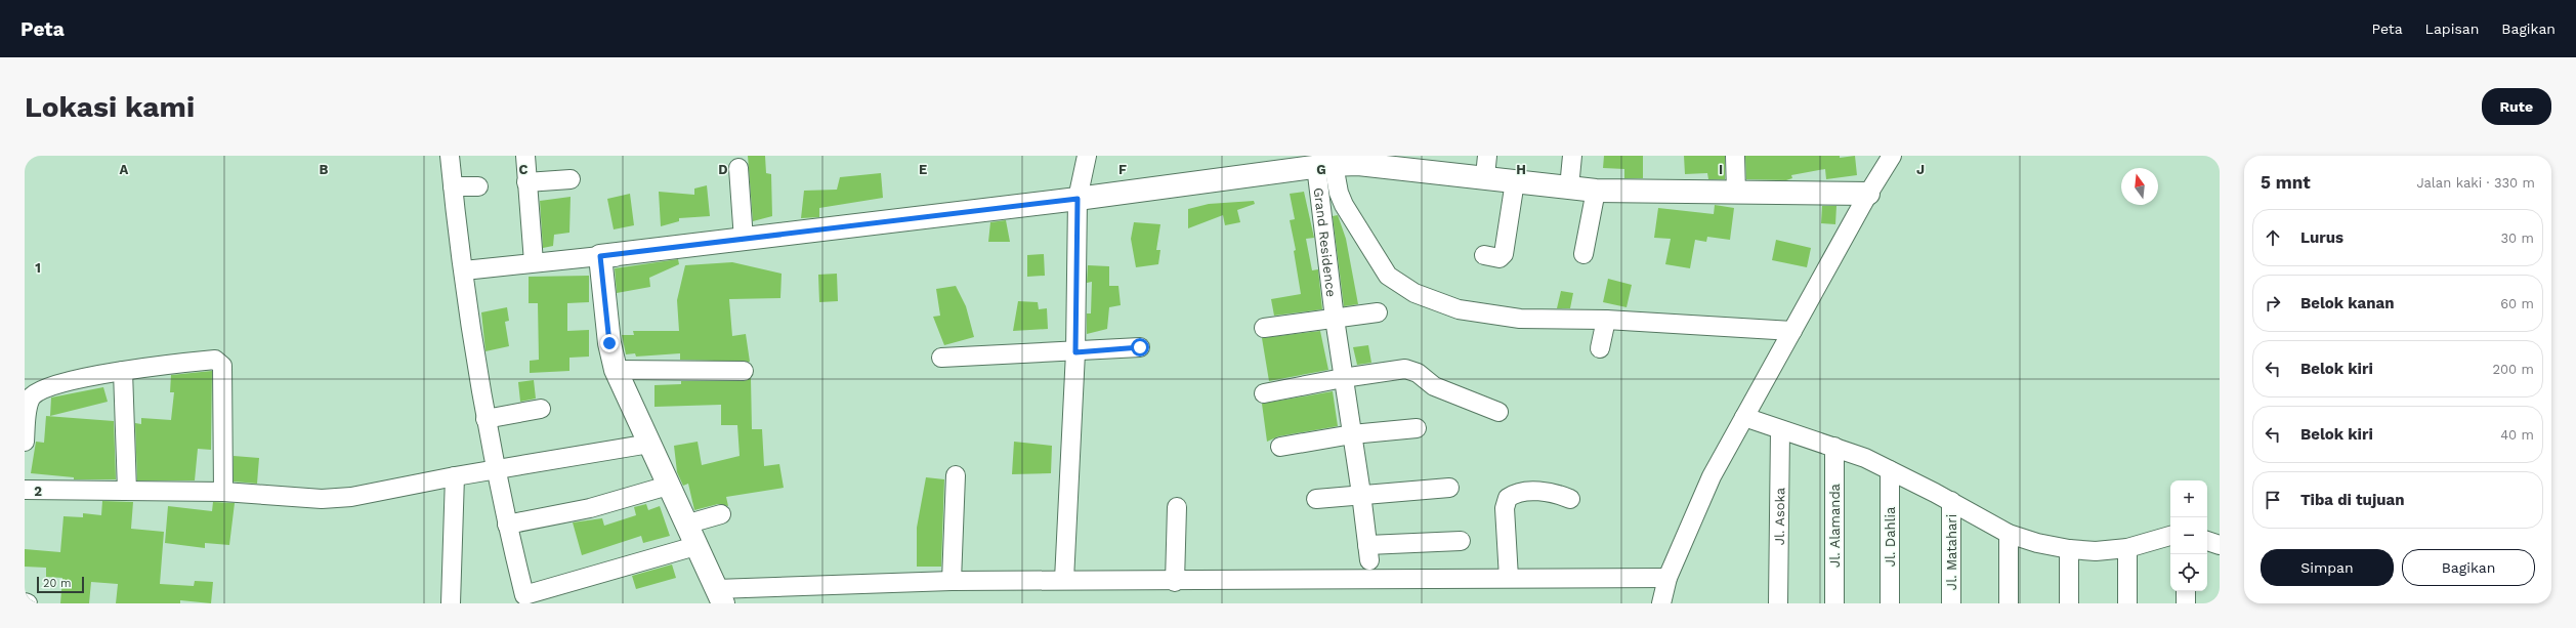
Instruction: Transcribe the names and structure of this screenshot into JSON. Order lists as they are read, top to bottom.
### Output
{
  "streets": {
    "street": [
      "Grand Residence",
      "Jl. Asoka",
      "Jl. Alamanda",
      "Jl. Dahlia",
      "Jl. Matahari"
    ]
  },
  "scale_bar": "20 m",
  "north": "top",
  "page": {
    "header": "Peta",
    "nav": ["Peta", "Lapisan", "Bagikan"],
    "buttons": [
      "Rute",
      ["Simpan", "Bagikan"]
    ],
    "title": "Lokasi kami",
    "heading": ["5 mnt", "Jalan kaki · 330 m"],
    "list": [
      ["Lurus", "30 m"],
      ["Belok kanan", "60 m"],
      ["Belok kiri", "200 m"],
      ["Belok kiri", "40 m"],
      "Tiba di tujuan"
    ],
    "map_buttons": ["+", "−"],
    "scale": "20 m"
  },
  "grid": {
    "columns": [
      "A",
      "B",
      "C",
      "D",
      "E",
      "F",
      "G",
      "H",
      "I",
      "J"
    ],
    "rows": ["1", "2"]
  }
}
